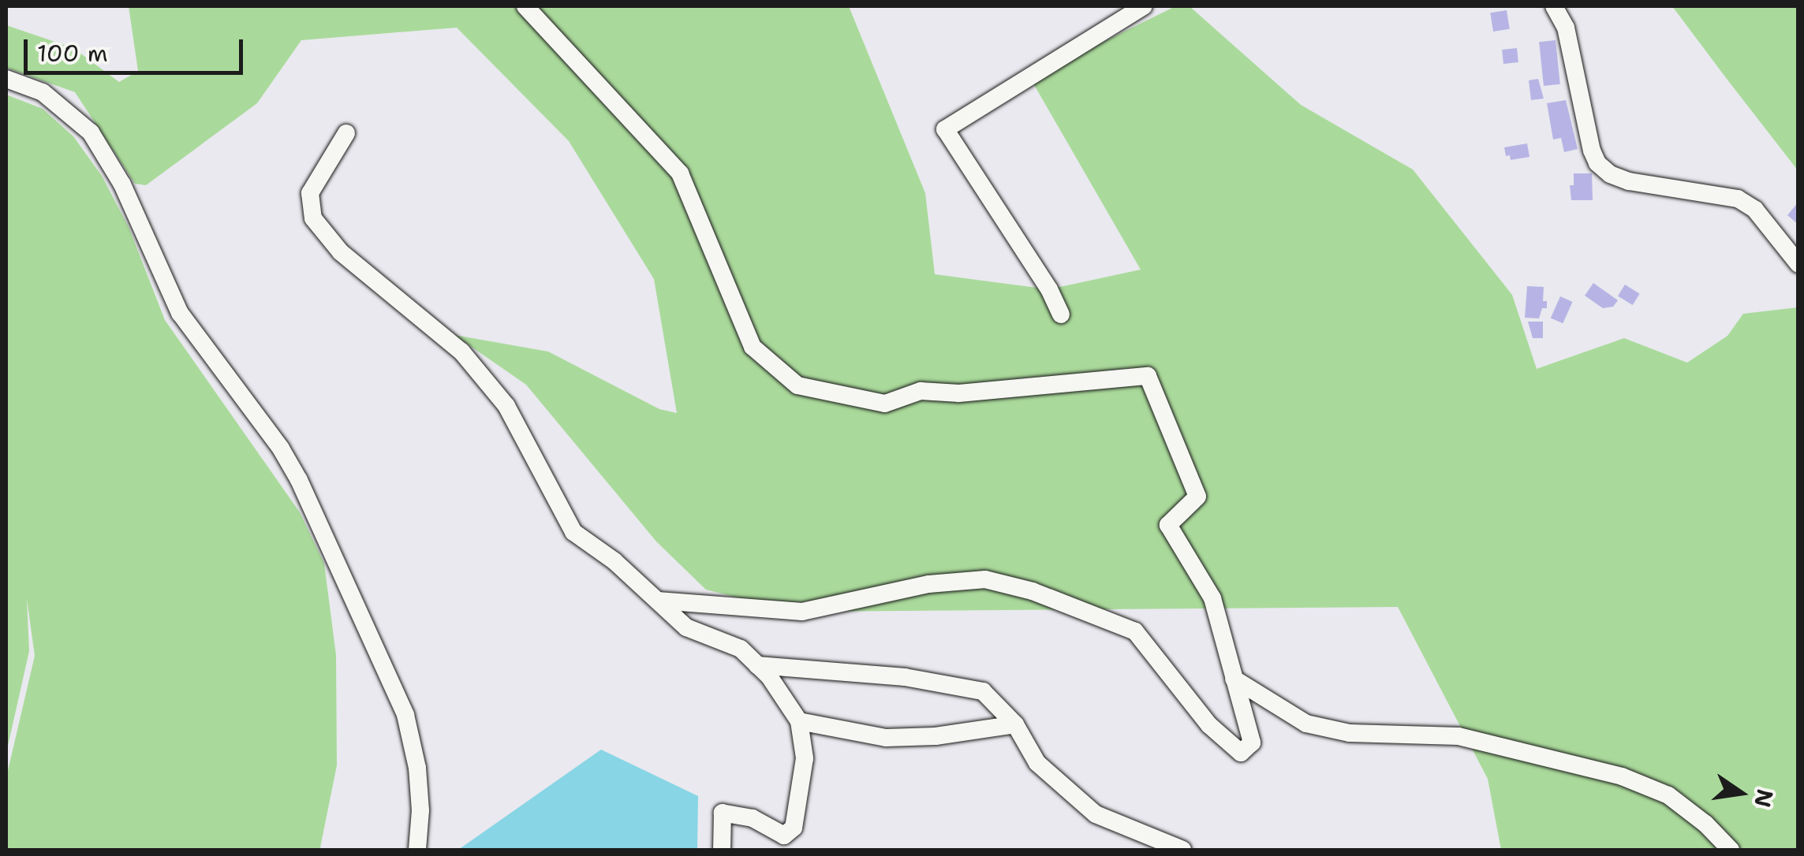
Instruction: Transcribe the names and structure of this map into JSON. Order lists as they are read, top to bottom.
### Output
{
  "scale_bar": "100 m",
  "north": "right"
}
